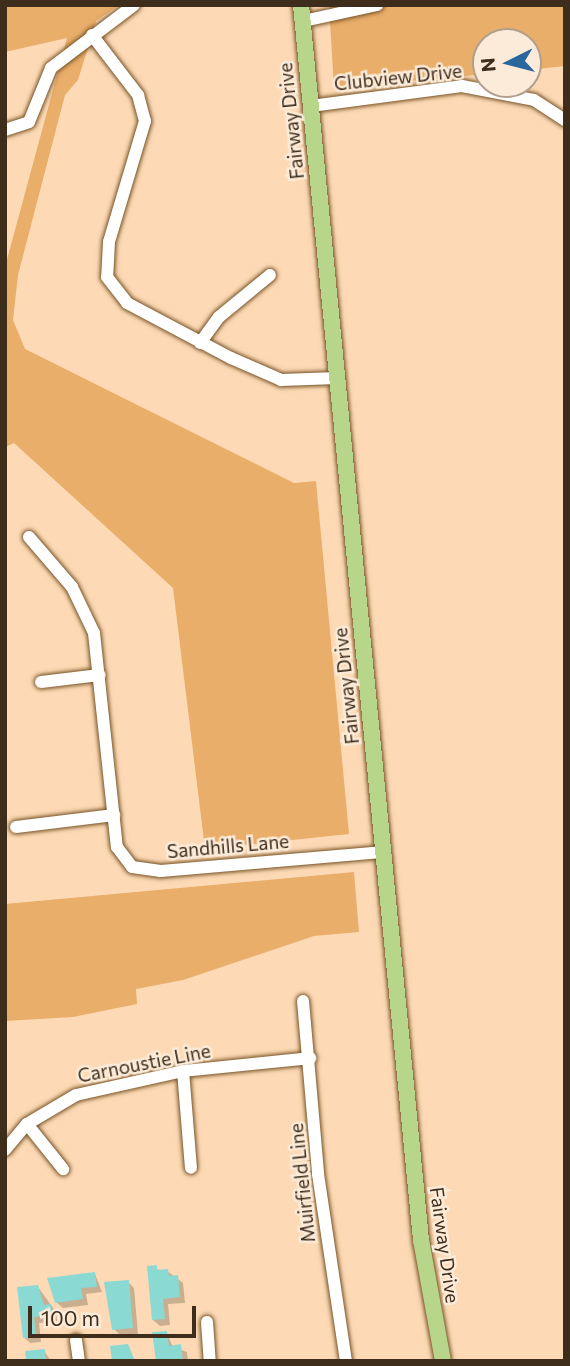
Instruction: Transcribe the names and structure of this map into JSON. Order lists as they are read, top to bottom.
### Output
{
  "streets": {
    "main road": ["Fairway Drive"],
    "street": [
      "Clubview Drive",
      "Sandhills Lane",
      "Carnoustie Line",
      "Muirfield Line"
    ]
  },
  "crossings": [
    ["Clubview Drive", "Fairway Drive"],
    ["Fairway Drive", "Sandhills Lane"],
    ["Carnoustie Line", "Muirfield Line"]
  ],
  "scale_bar": "100 m",
  "north": "left"
}
